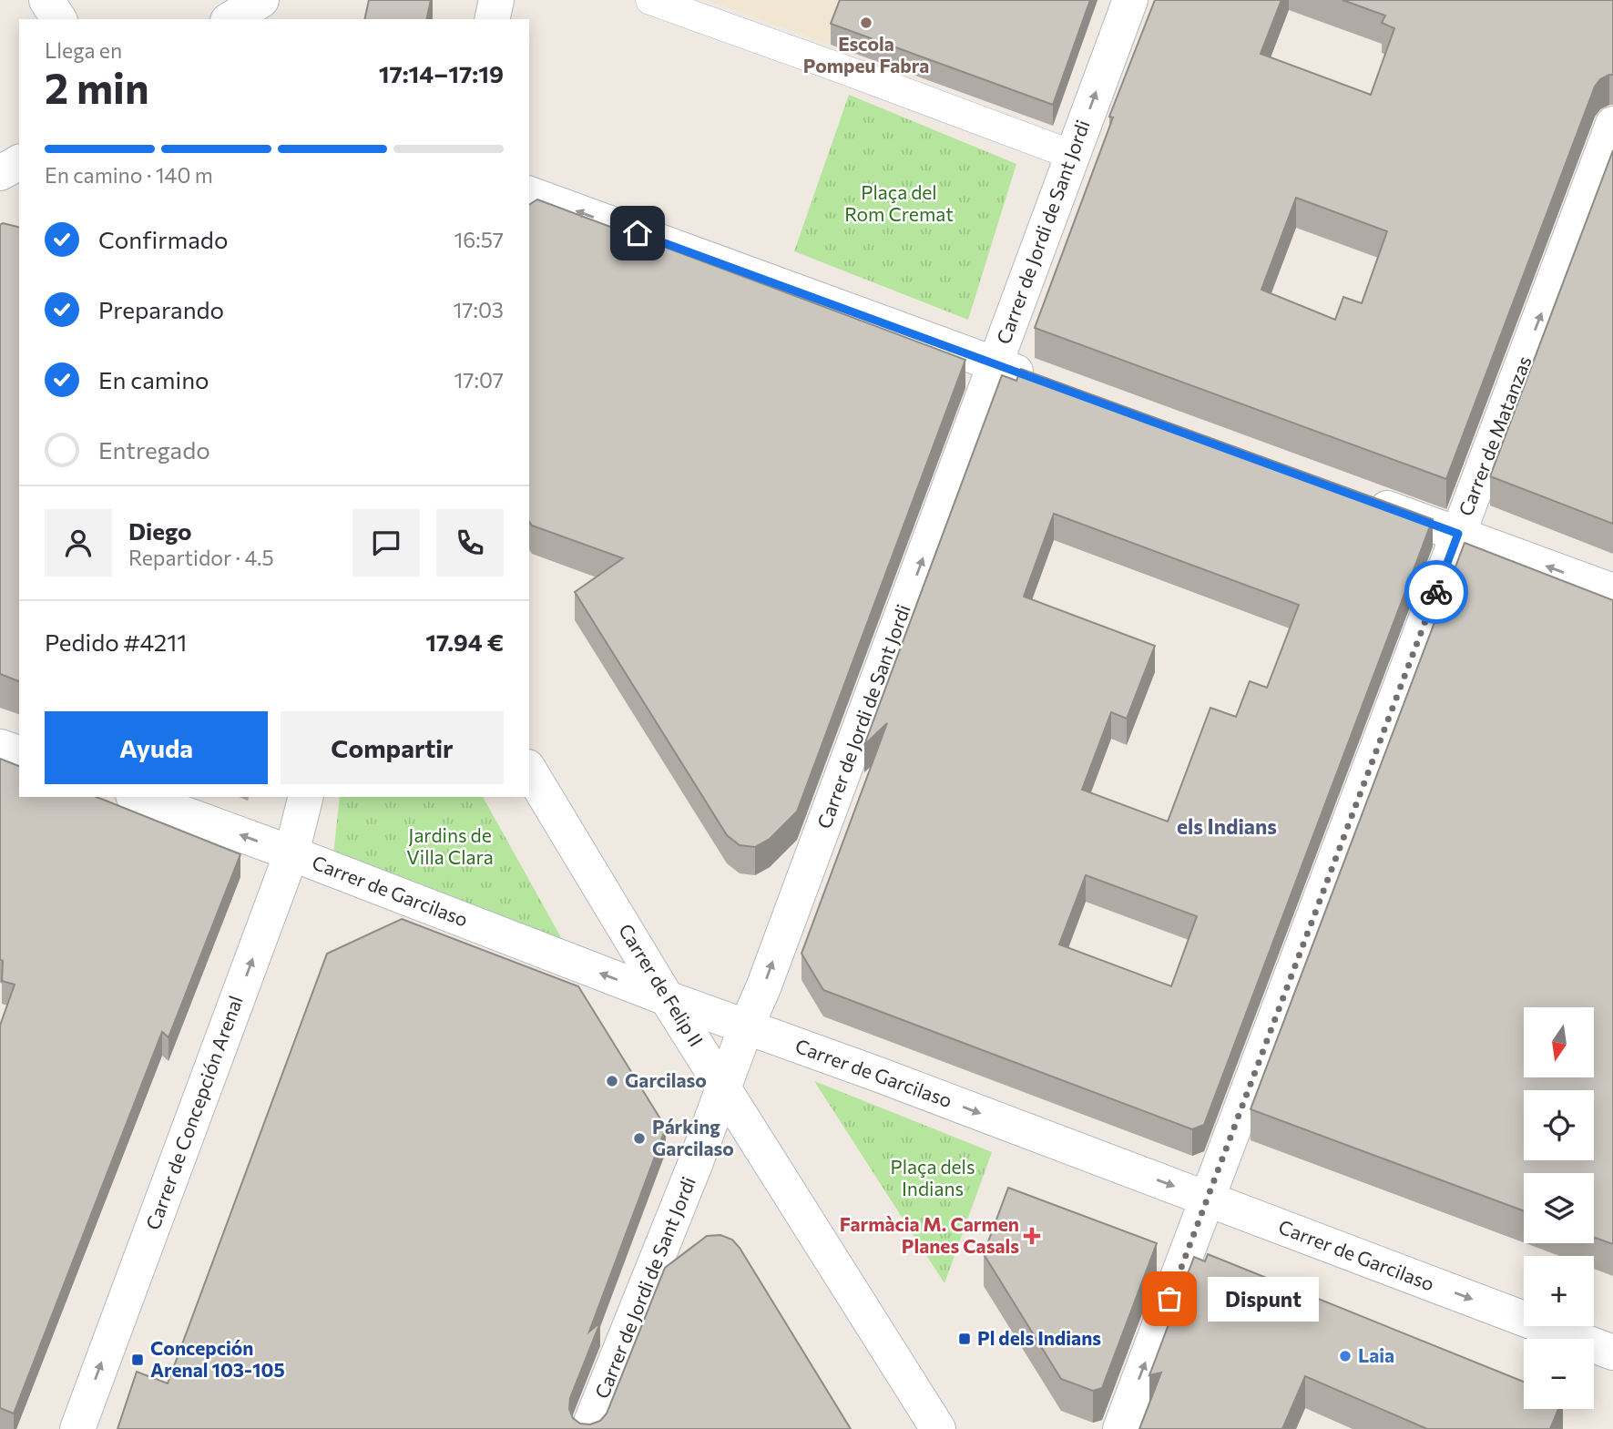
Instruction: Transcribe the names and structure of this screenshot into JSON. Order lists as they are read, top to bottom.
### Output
{
  "streets": {
    "street": [
      "Carrer de Jordi de Sant Jordi",
      "Carrer de Matanzas",
      "Carrer de Garcilaso",
      "Carrer de Felip II",
      "Carrer de Concepción Arenal"
    ]
  },
  "crossings": [
    ["Carrer de Jordi de Sant Jordi", "Carrer de Garcilaso"],
    ["Carrer de Jordi de Sant Jordi", "Carrer de Felip II"],
    ["Carrer de Matanzas", "Carrer de Garcilaso"],
    ["Carrer de Garcilaso", "Carrer de Felip II"],
    ["Carrer de Garcilaso", "Carrer de Concepción Arenal"]
  ],
  "one_way": ["Carrer de Jordi de Sant Jordi", "Carrer de Matanzas", "Carrer de Concepción Arenal"],
  "districts": ["els Indians"],
  "parks": ["Plaça del Rom Cremat", "Jardins de Villa Clara", "Plaça dels Indians"],
  "places": {
    "other": [
      "Escola Pompeu Fabra",
      "Garcilaso",
      "Párking Garcilaso",
      "Dispunt",
      "Laia"
    ],
    "health": ["Farmàcia M. Carmen Planes Casals"],
    "transit": ["Pl dels Indians", "Concepción Arenal 103-105"]
  },
  "north": "bottom",
  "page": {
    "heading": ["2 min", "Llega en", "17:14–17:19"],
    "panel": [
      "Diego",
      "Repartidor · 4.5",
      "Pedido #4211",
      "17.94 €"
    ],
    "bar": "En camino · 140 m",
    "list": [
      ["Confirmado", "16:57"],
      ["Preparando", "17:03"],
      ["En camino", "17:07"],
      "Entregado"
    ],
    "buttons": ["Ayuda", "Compartir"],
    "map_buttons": ["+", "−"],
    "bubble": "Dispunt"
  }
}
